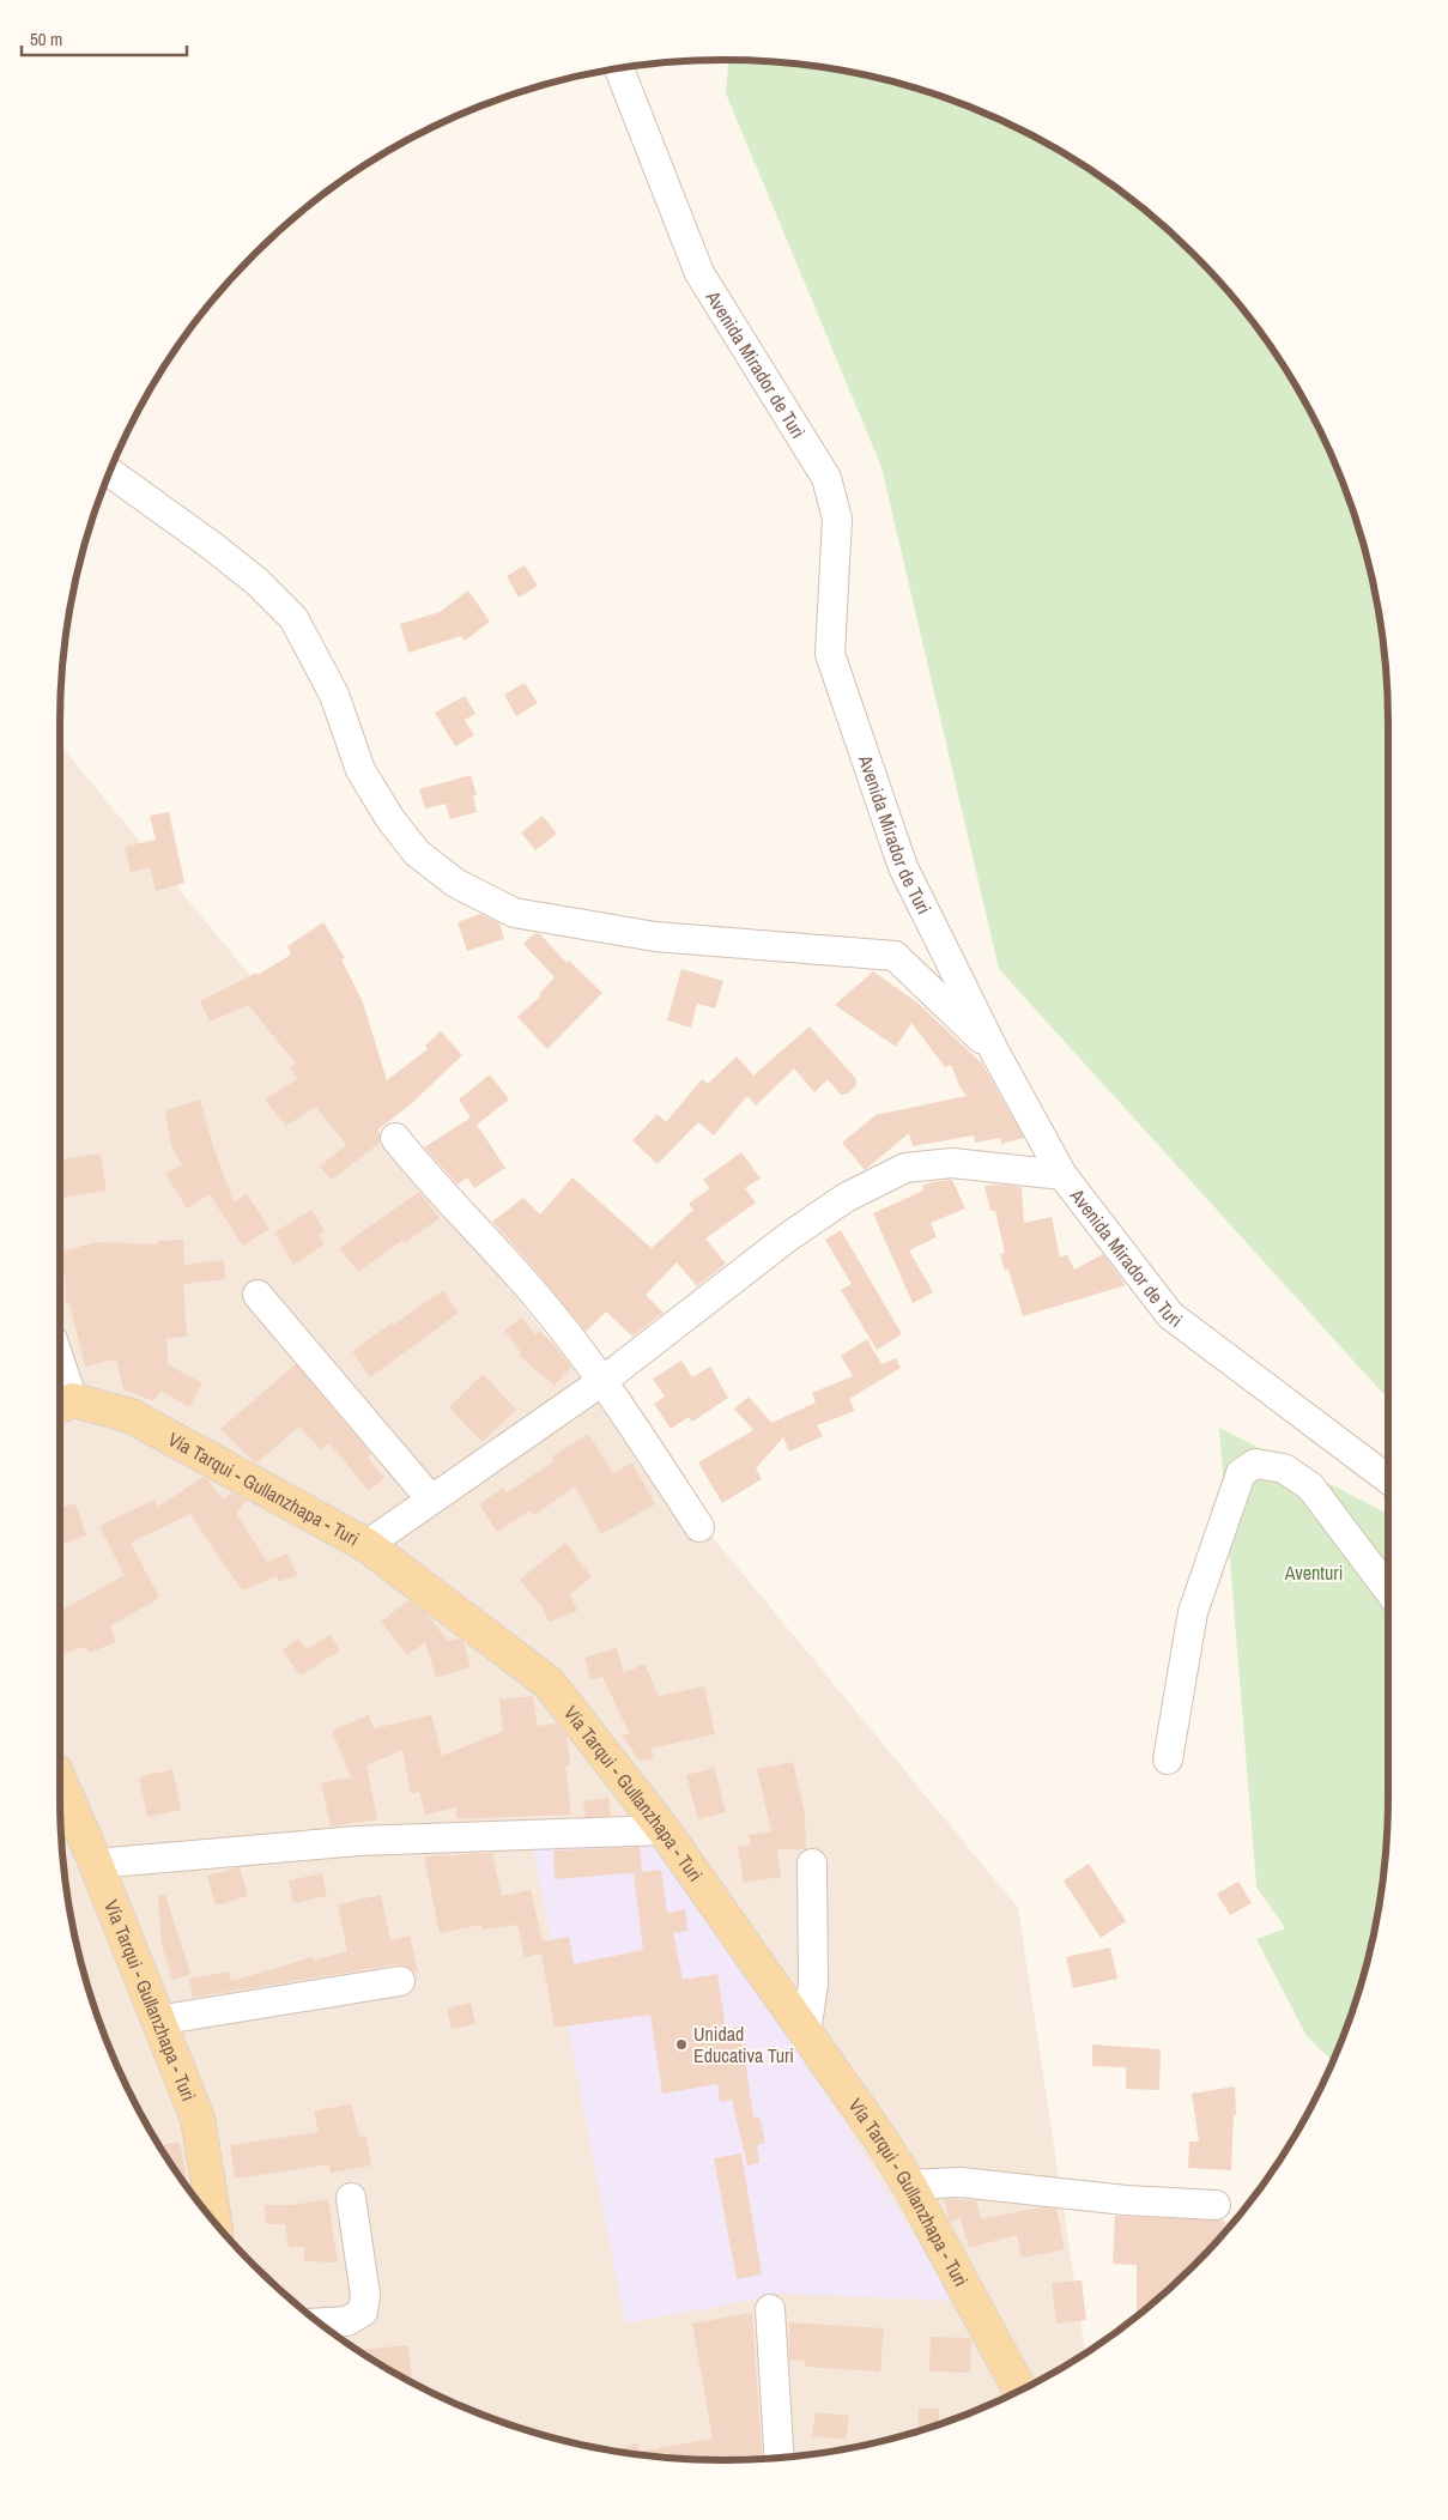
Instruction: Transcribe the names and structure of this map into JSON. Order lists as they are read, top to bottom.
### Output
{
  "streets": {
    "main road": ["Vía Tarqui - Gullanzhapa - Turi"],
    "street": ["Avenida Mirador de Turi"]
  },
  "parks": ["Aventuri"],
  "places": ["Unidad Educativa Turi"],
  "scale_bar": "50 m"
}
